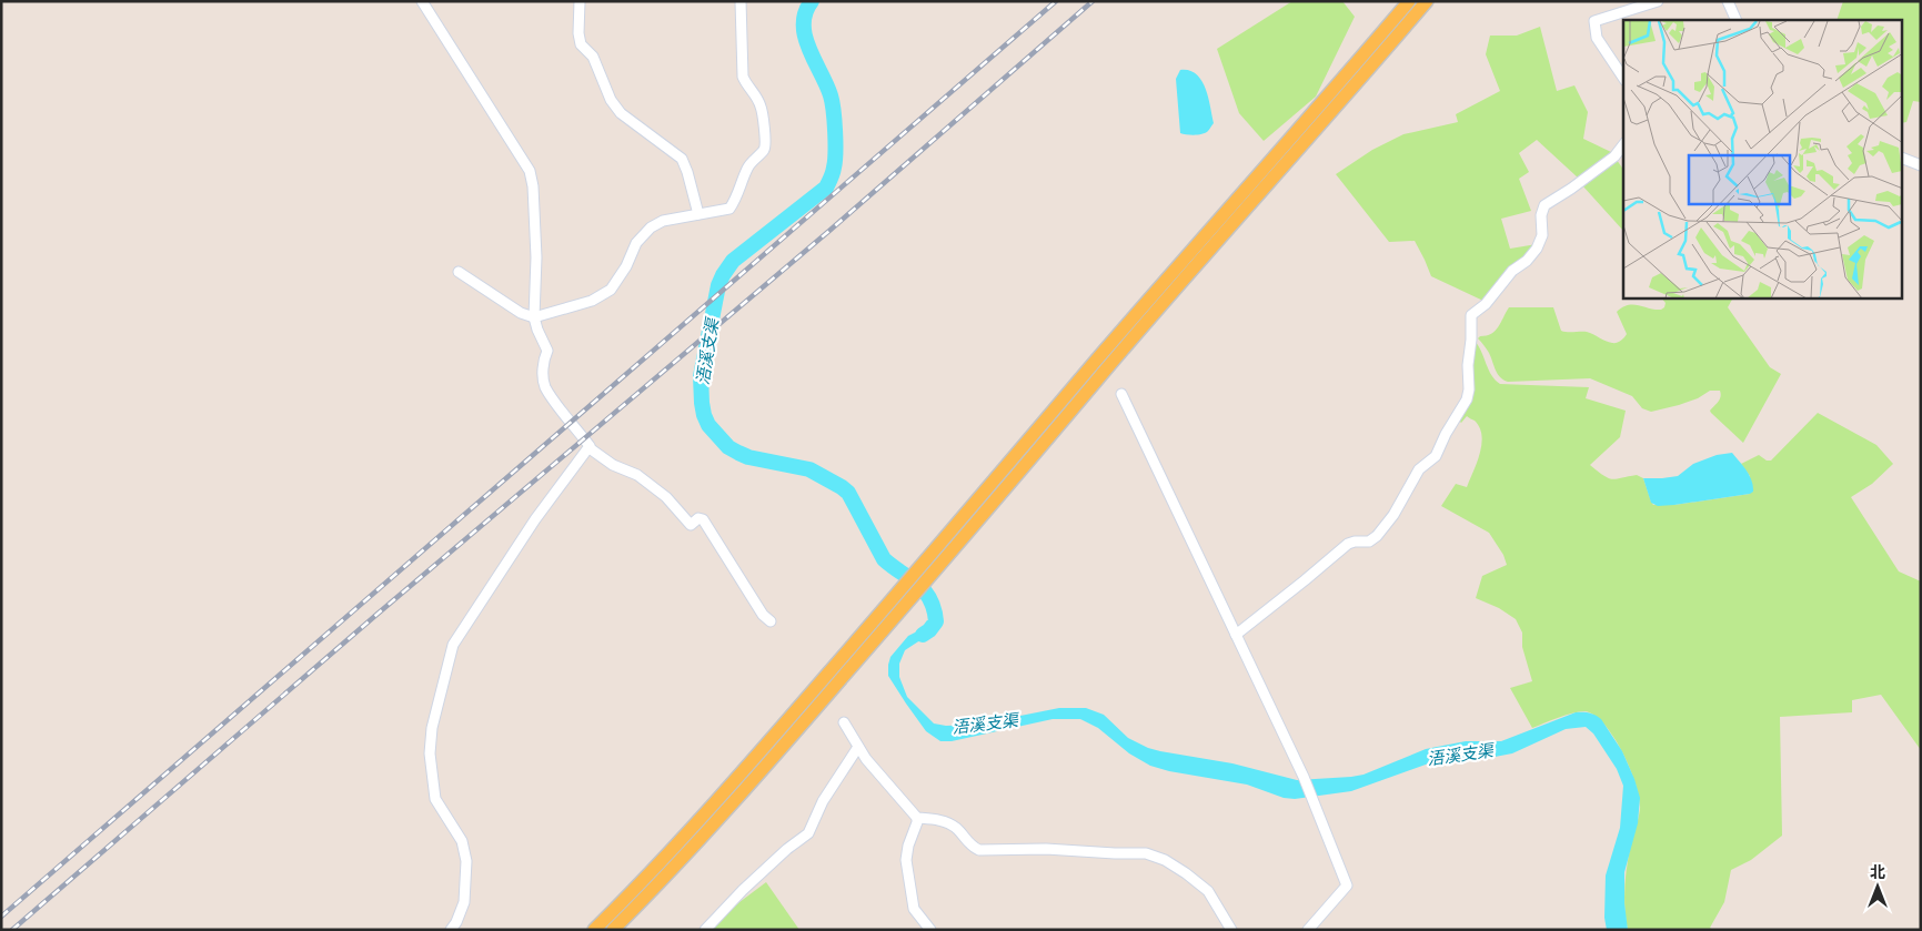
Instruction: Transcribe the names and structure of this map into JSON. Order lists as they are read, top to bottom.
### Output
{
  "water": ["浯溪支渠"],
  "north": "top"
}
